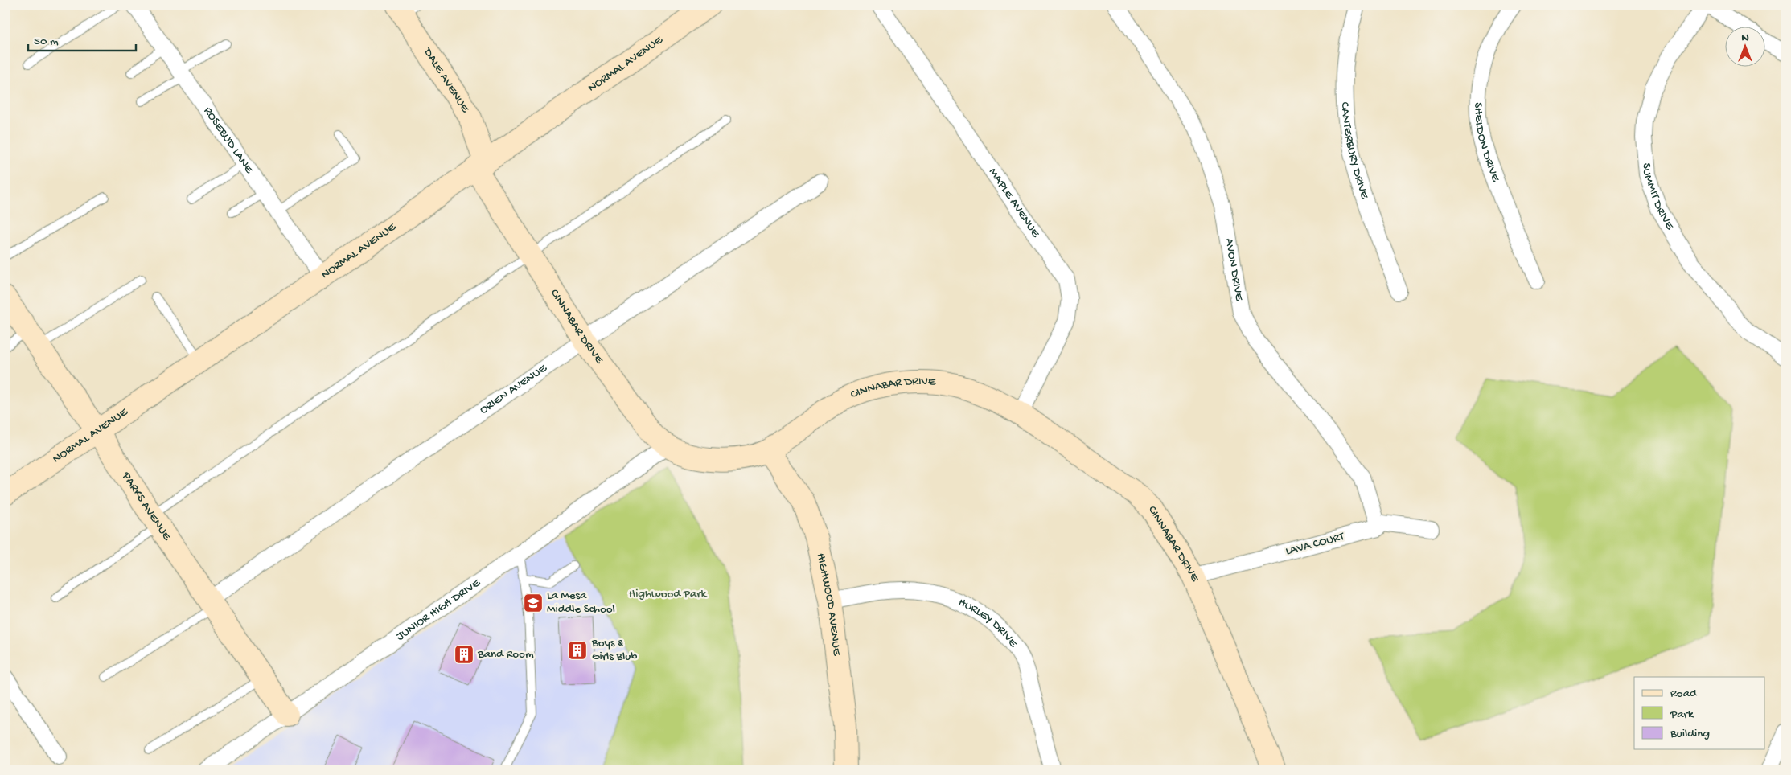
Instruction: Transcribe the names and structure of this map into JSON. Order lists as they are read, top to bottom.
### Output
{
  "streets": {
    "street": [
      "NORMAL AVENUE",
      "DALE AVENUE",
      "ROSEBUD LANE",
      "SHELDON DRIVE",
      "CANTERBURY DRIVE",
      "SUMMIT DRIVE",
      "MAPLE AVENUE",
      "AVON DRIVE",
      "CINNABAR DRIVE",
      "ORIEN AVENUE",
      "PARKS AVENUE",
      "LAVA COURT",
      "HIGHWOOD AVENUE",
      "JUNIOR HIGH DRIVE",
      "HURLEY DRIVE"
    ]
  },
  "crossings": [
    ["NORMAL AVENUE", "DALE AVENUE"],
    ["NORMAL AVENUE", "ROSEBUD LANE"],
    ["NORMAL AVENUE", "CINNABAR DRIVE"],
    ["NORMAL AVENUE", "PARKS AVENUE"],
    ["DALE AVENUE", "CINNABAR DRIVE"],
    ["MAPLE AVENUE", "CINNABAR DRIVE"],
    ["AVON DRIVE", "LAVA COURT"],
    ["CINNABAR DRIVE", "ORIEN AVENUE"],
    ["CINNABAR DRIVE", "LAVA COURT"],
    ["CINNABAR DRIVE", "HIGHWOOD AVENUE"],
    ["CINNABAR DRIVE", "JUNIOR HIGH DRIVE"],
    ["ORIEN AVENUE", "PARKS AVENUE"],
    ["PARKS AVENUE", "JUNIOR HIGH DRIVE"],
    ["HIGHWOOD AVENUE", "HURLEY DRIVE"]
  ],
  "parks": ["Highwood Park"],
  "places": {
    "school or university": ["La Mesa Middle School"],
    "building": ["Boys & Girls Blub", "Band Room"]
  },
  "legend": ["Road", "Park", "Building"],
  "scale_bar": "50 m",
  "north": "top"
}
